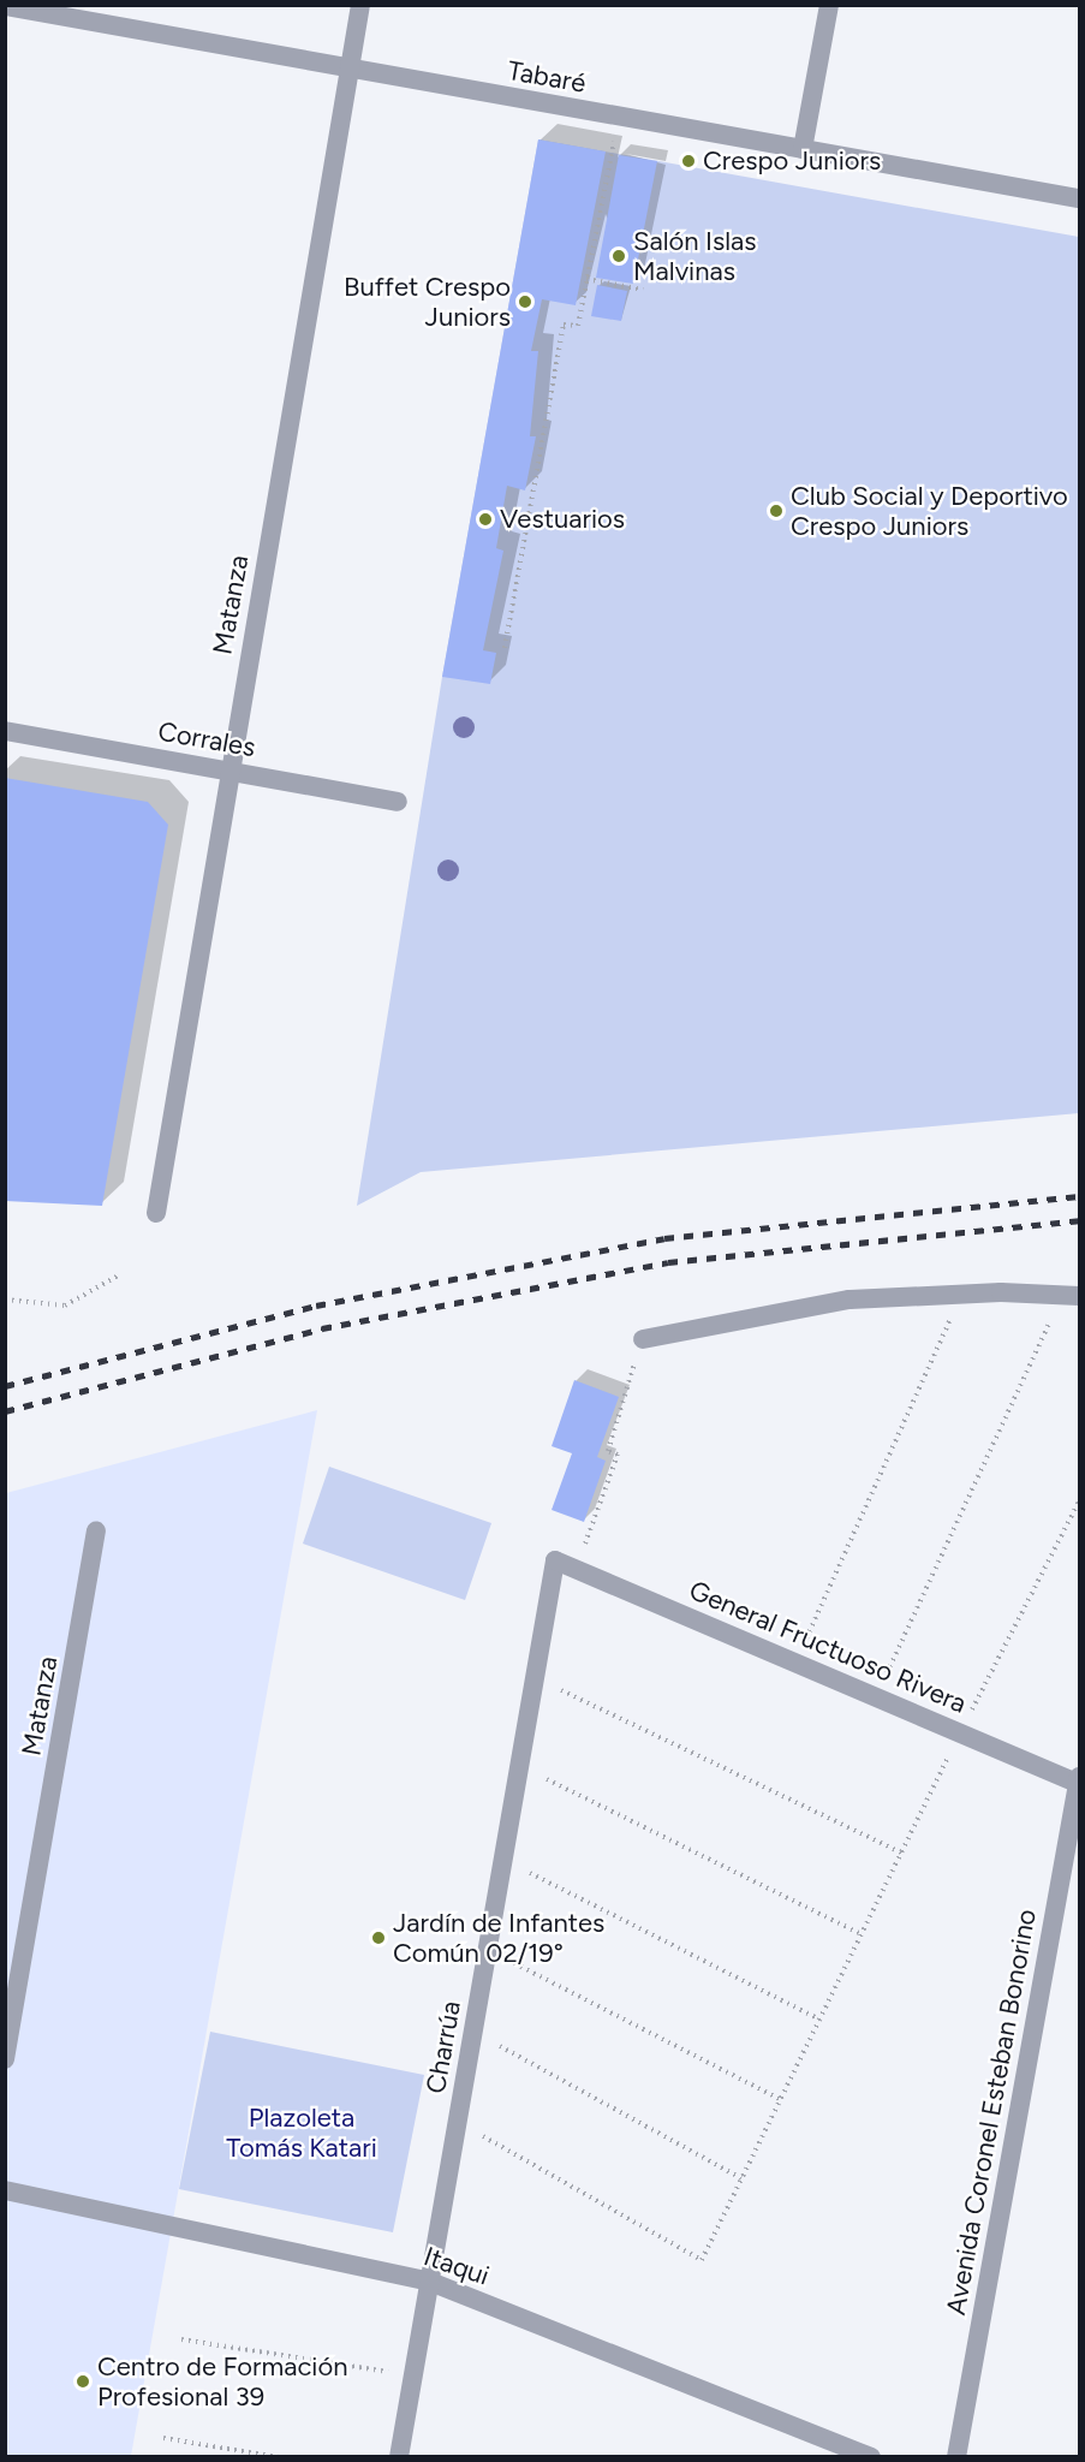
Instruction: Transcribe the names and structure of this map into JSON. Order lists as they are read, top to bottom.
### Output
{
  "streets": {
    "street": [
      "Tabaré",
      "Matanza",
      "Corrales",
      "General Fructuoso Rivera",
      "Charrúa",
      "Avenida Coronel Esteban Bonorino",
      "Itaqui"
    ]
  },
  "crossings": [
    ["Tabaré", "Matanza"],
    ["Matanza", "Corrales"],
    ["General Fructuoso Rivera", "Charrúa"],
    ["General Fructuoso Rivera", "Avenida Coronel Esteban Bonorino"],
    ["Charrúa", "Itaqui"]
  ],
  "parks": ["Plazoleta Tomás Katari"],
  "places": [
    "Crespo Juniors",
    "Salón Islas Malvinas",
    "Buffet Crespo Juniors",
    "Club Social y Deportivo Crespo Juniors",
    "Vestuarios",
    "Jardín de Infantes Común 02/19°",
    "Centro de Formación Profesional 39"
  ]
}
